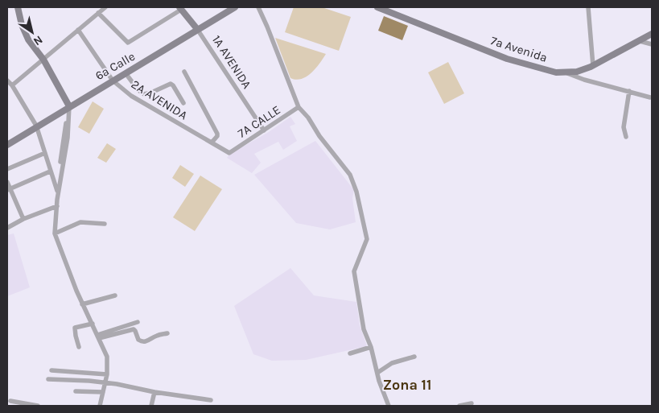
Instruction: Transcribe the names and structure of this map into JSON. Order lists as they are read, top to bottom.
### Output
{
  "streets": {
    "main road": ["7ª Avenida", "1A AVENIDA", "6ª Calle"],
    "street": ["2A AVENIDA", "7A CALLE"]
  },
  "crossings": [
    ["1A AVENIDA", "6ª Calle"],
    ["1A AVENIDA", "7A CALLE"],
    ["6ª Calle", "2A AVENIDA"],
    ["2A AVENIDA", "7A CALLE"]
  ],
  "districts": ["Zona 11"],
  "north": "bottom right"
}
